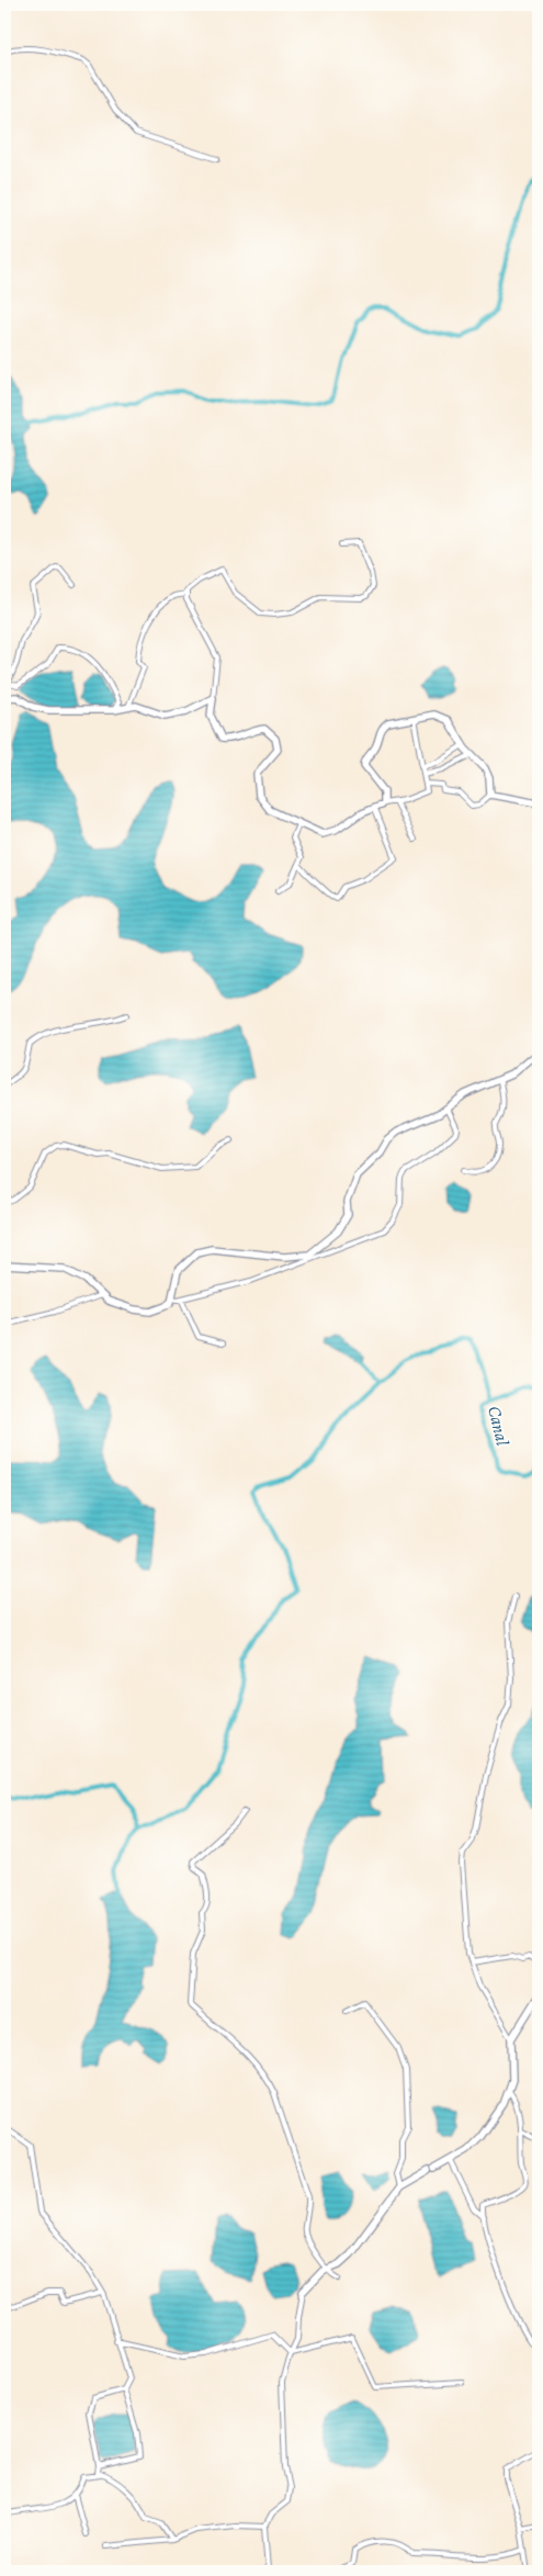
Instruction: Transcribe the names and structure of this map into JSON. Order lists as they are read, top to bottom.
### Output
{
  "water": ["Canal"]
}
